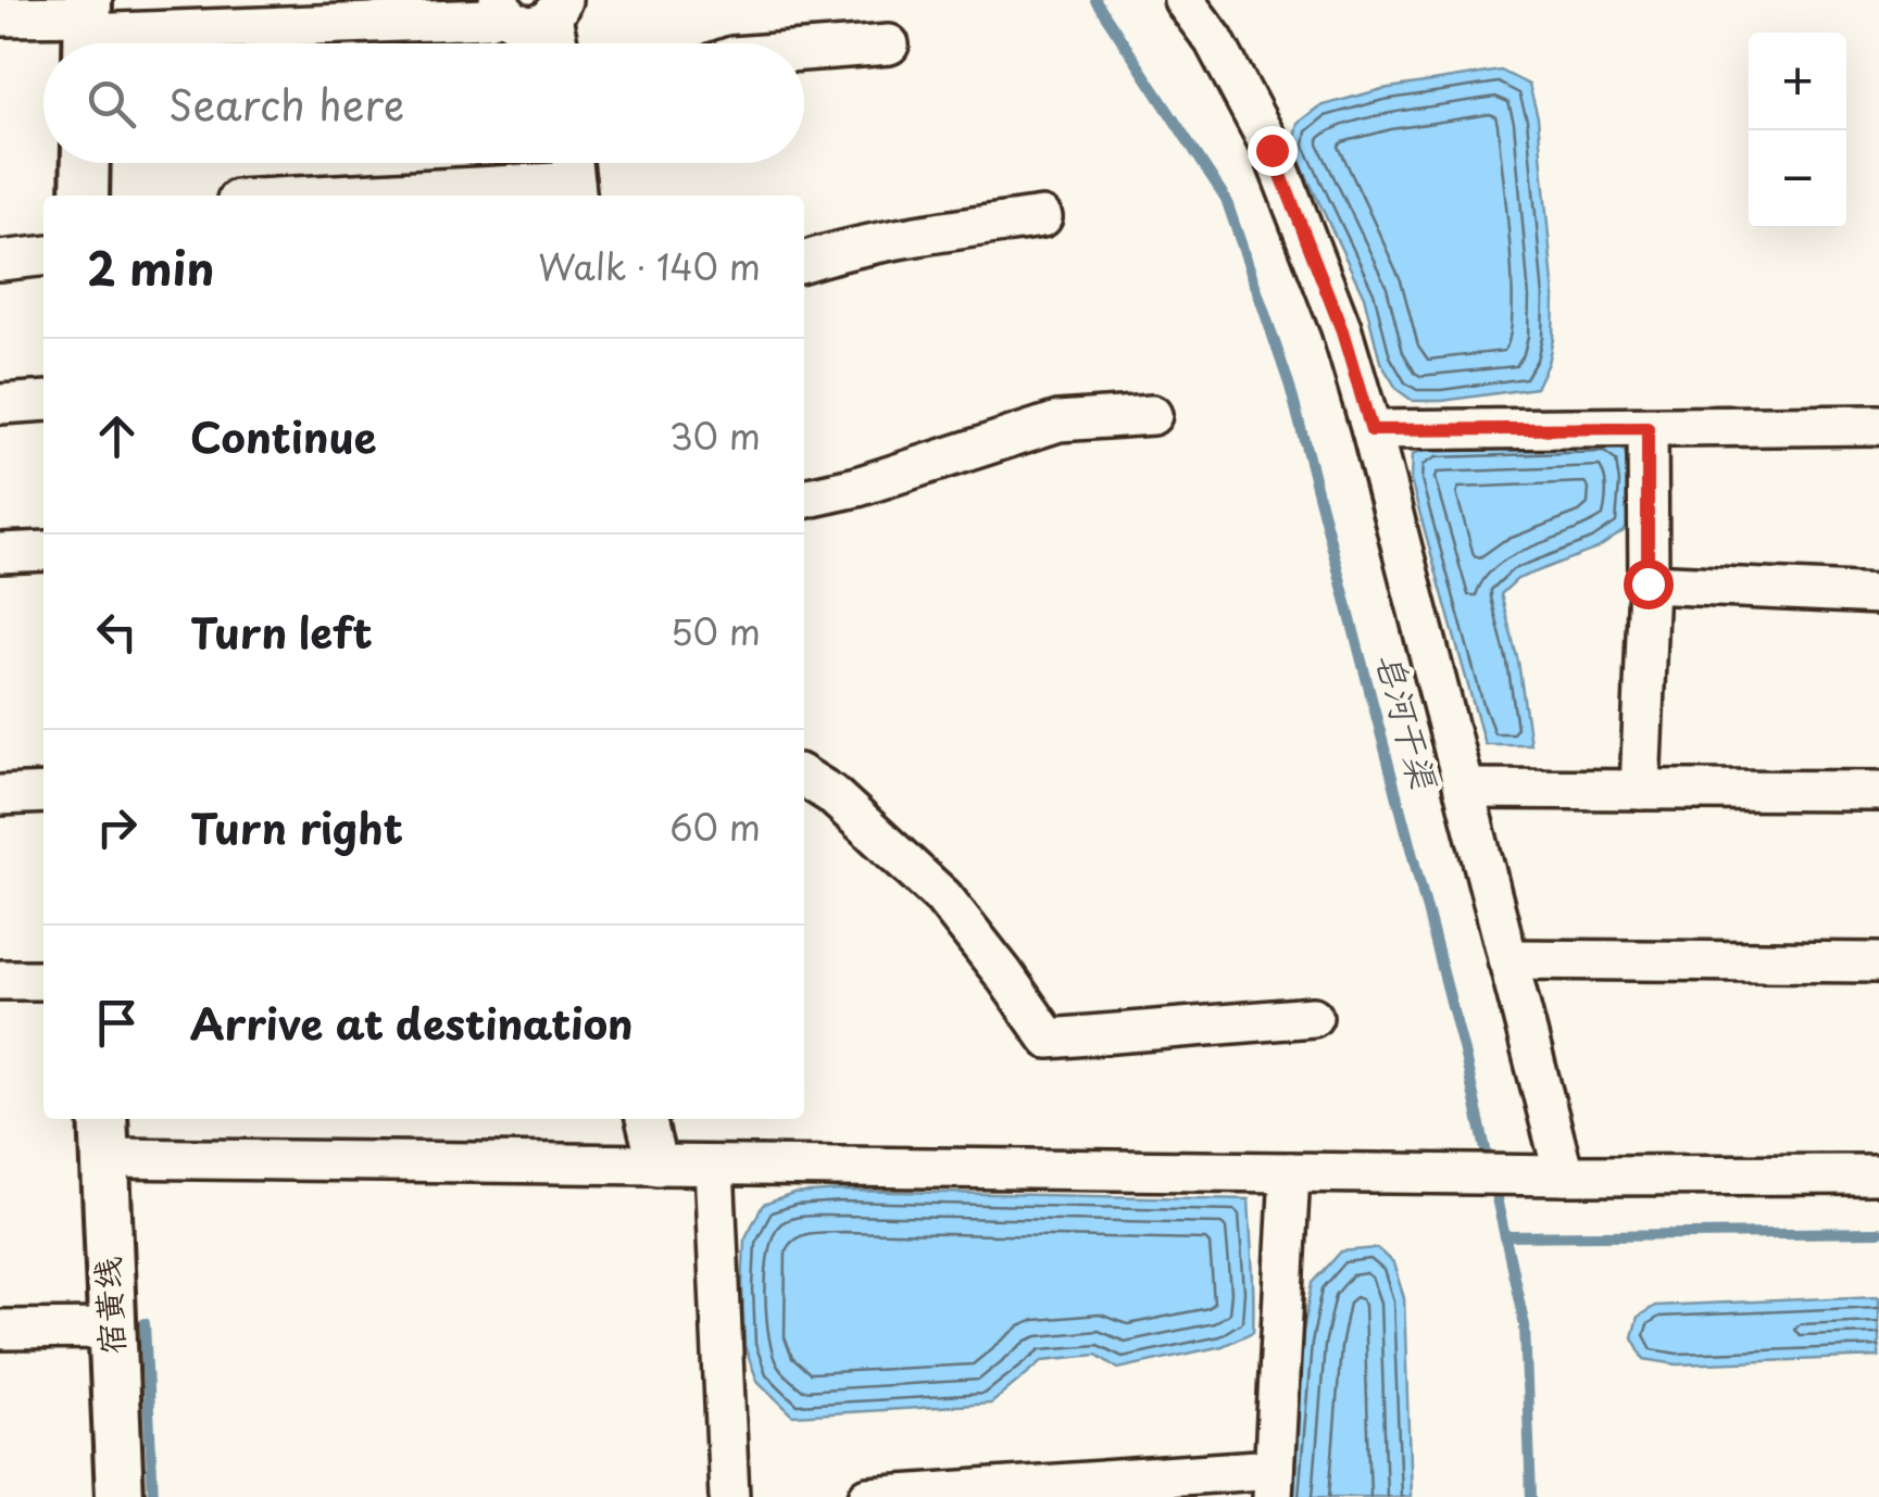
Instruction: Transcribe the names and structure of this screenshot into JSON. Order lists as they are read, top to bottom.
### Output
{
  "streets": {
    "main road": ["宿黄线"]
  },
  "water": ["皂河干渠"],
  "page": {
    "map_buttons": ["+", "−"],
    "search": "Search here",
    "heading": ["2 min", "Walk · 140 m"],
    "list": [
      ["Continue", "30 m"],
      ["Turn left", "50 m"],
      ["Turn right", "60 m"],
      "Arrive at destination"
    ]
  }
}
